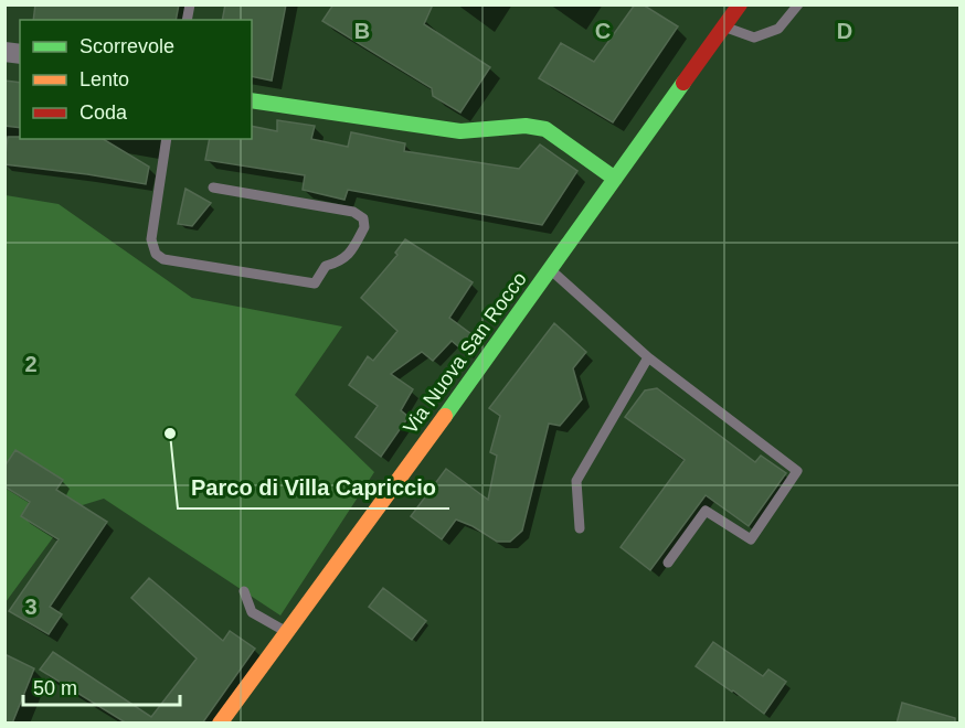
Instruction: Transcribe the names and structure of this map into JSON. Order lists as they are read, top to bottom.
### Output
{
  "streets": {
    "main road": ["Via Nuova San Rocco"]
  },
  "places": ["Parco di Villa Capriccio"],
  "legend": ["Scorrevole", "Lento", "Coda"],
  "scale_bar": "50 m",
  "grid": {
    "columns": ["B", "C", "D"],
    "rows": ["2", "3"]
  }
}
